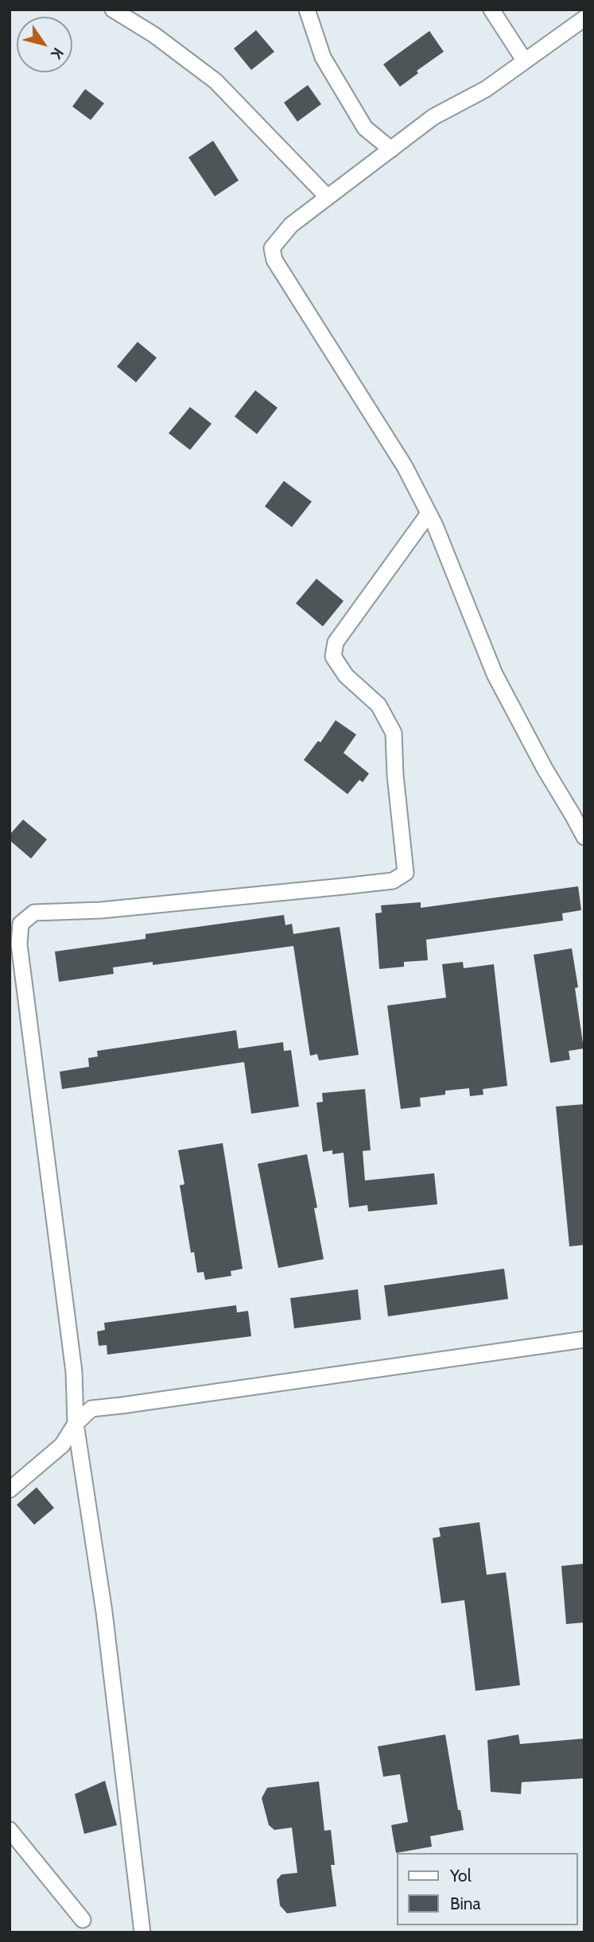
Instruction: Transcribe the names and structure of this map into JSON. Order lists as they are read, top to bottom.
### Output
{
  "legend": ["Yol", "Bina"],
  "north": "bottom right"
}
